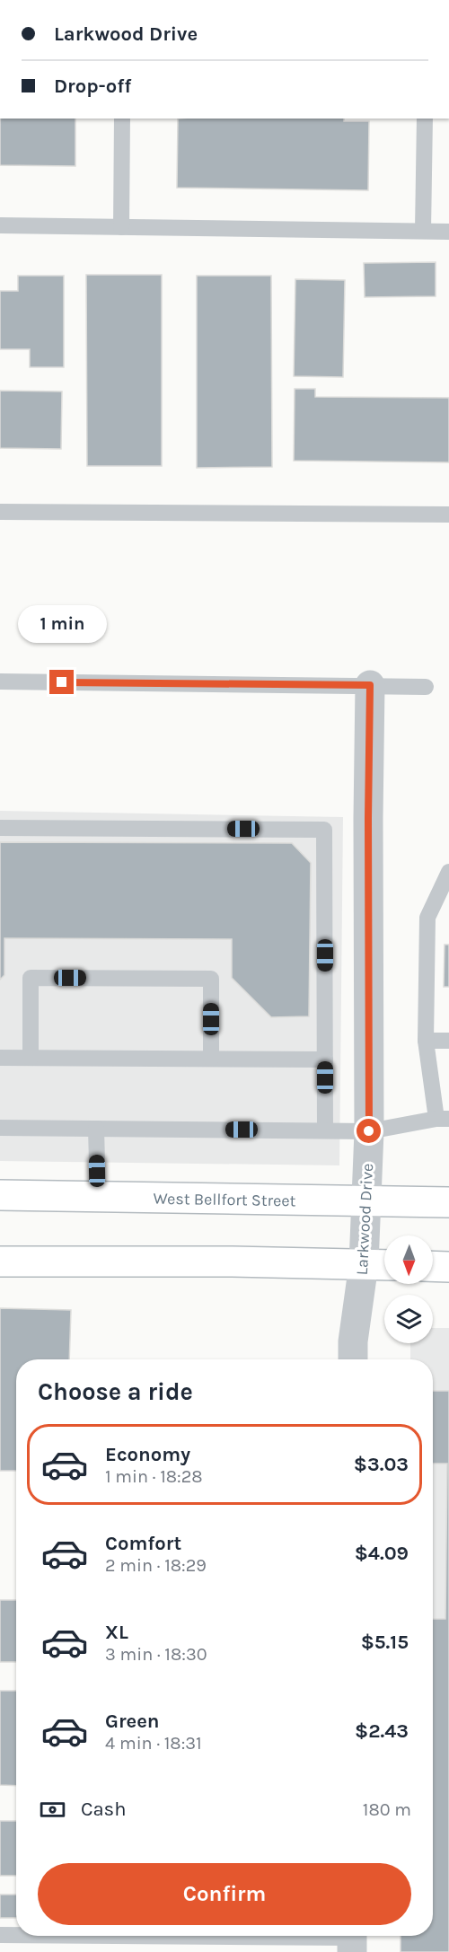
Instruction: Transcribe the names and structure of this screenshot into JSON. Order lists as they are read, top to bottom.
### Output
{
  "streets": {
    "main road": ["West Bellfort Street"],
    "street": ["Larkwood Drive"]
  },
  "crossings": [
    ["West Bellfort Street", "Larkwood Drive"]
  ],
  "north": "bottom",
  "page": {
    "banner": ["Larkwood Drive", "Drop-off"],
    "bubble": "1 min",
    "heading": "Choose a ride",
    "list": [
      {
        "name": "Economy",
        "note": "1 min · 18:28",
        "value": "$3.03"
      },
      {
        "name": "Comfort",
        "note": "2 min · 18:29",
        "value": "$4.09"
      },
      {
        "name": "XL",
        "note": "3 min · 18:30",
        "value": "$5.15"
      },
      {
        "name": "Green",
        "note": "4 min · 18:31",
        "value": "$2.43"
      }
    ],
    "pay": ["Cash", "180 m"],
    "buttons": "Confirm"
  }
}
